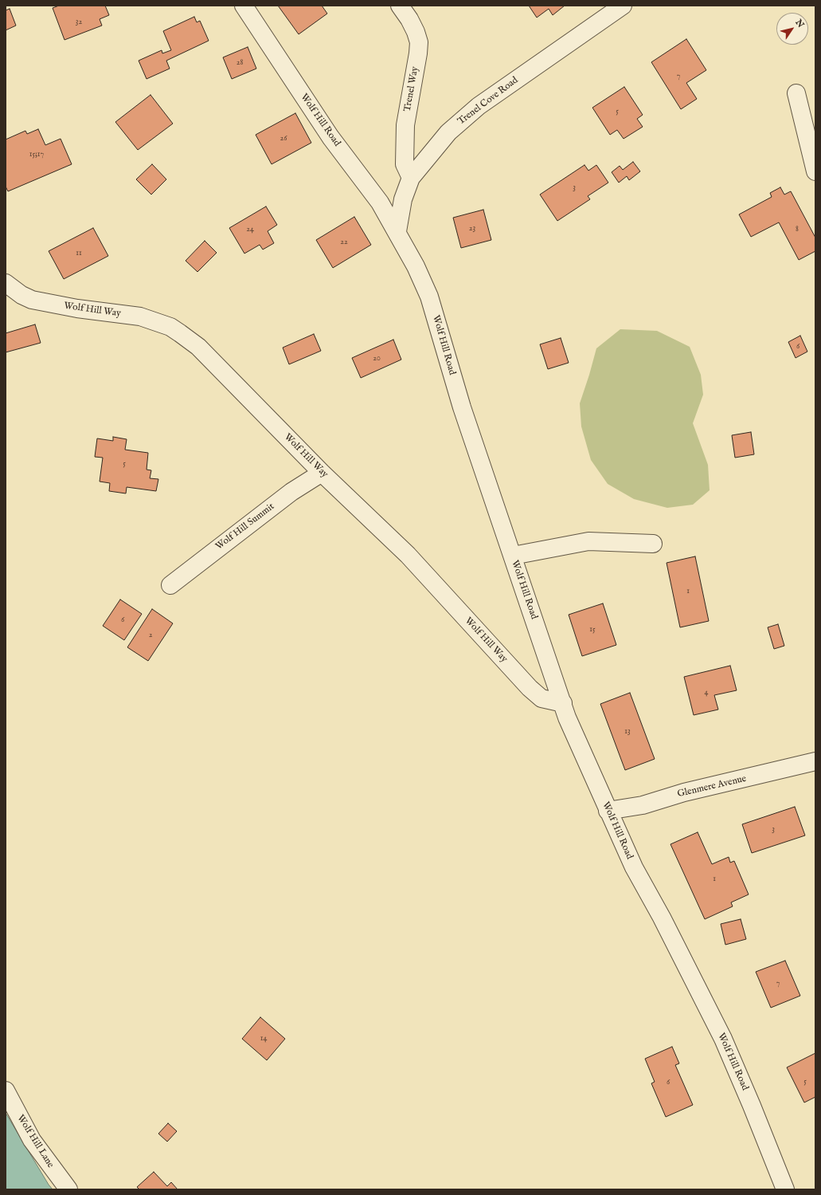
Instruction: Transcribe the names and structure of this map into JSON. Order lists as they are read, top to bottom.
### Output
{
  "streets": {
    "street": [
      "Trenel Way",
      "Trenel Cove Road",
      "Wolf Hill Road",
      "Wolf Hill Way",
      "Wolf Hill Summit",
      "Glenmere Avenue",
      "Wolf Hill Lane"
    ]
  },
  "crossings": [
    ["Trenel Way", "Trenel Cove Road"],
    ["Trenel Cove Road", "Wolf Hill Road"],
    ["Wolf Hill Road", "Wolf Hill Way"],
    ["Wolf Hill Road", "Glenmere Avenue"],
    ["Wolf Hill Way", "Wolf Hill Summit"]
  ],
  "house_numbers": [
    "32",
    "28",
    "7",
    "5",
    "26",
    "15;17",
    "3",
    "23",
    "24",
    "8",
    "22",
    "11",
    "6",
    "20",
    "5",
    "1",
    "6",
    "15",
    "2",
    "4",
    "13",
    "3",
    "1",
    "7",
    "14",
    "5",
    "6"
  ],
  "north": "top right"
}
